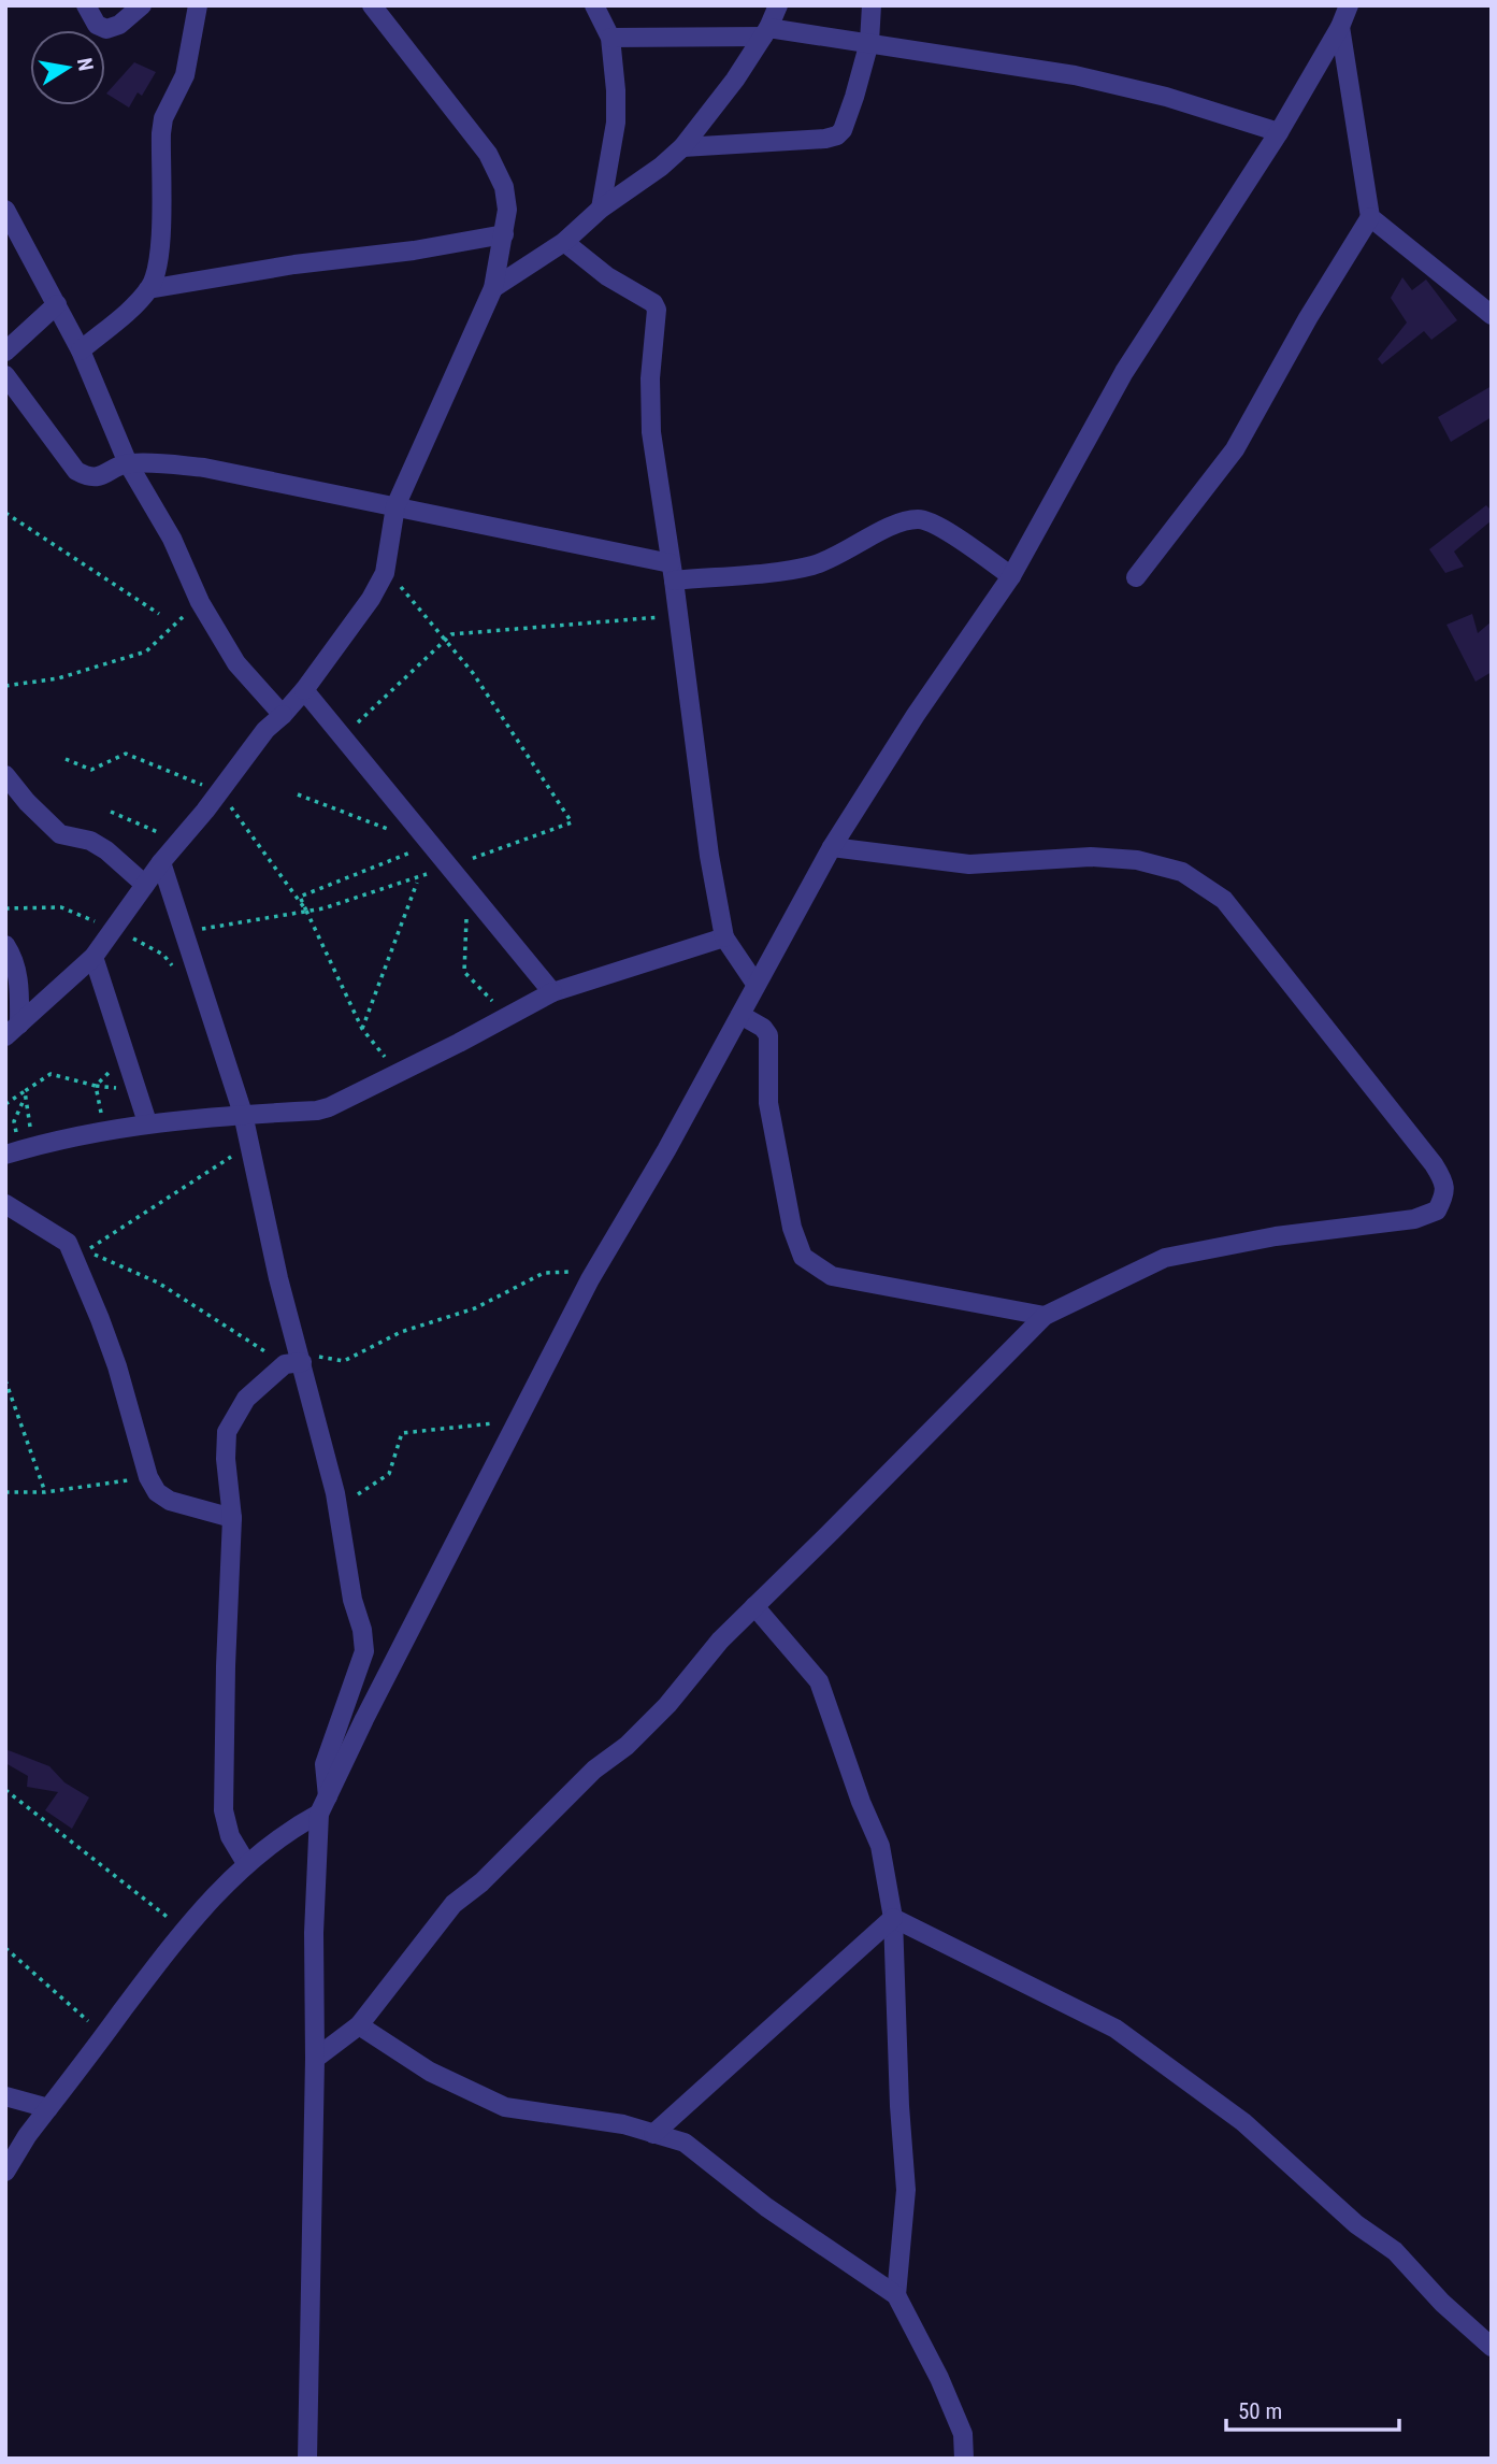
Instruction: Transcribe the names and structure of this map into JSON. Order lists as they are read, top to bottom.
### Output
{
  "scale_bar": "50 m",
  "north": "right"
}
